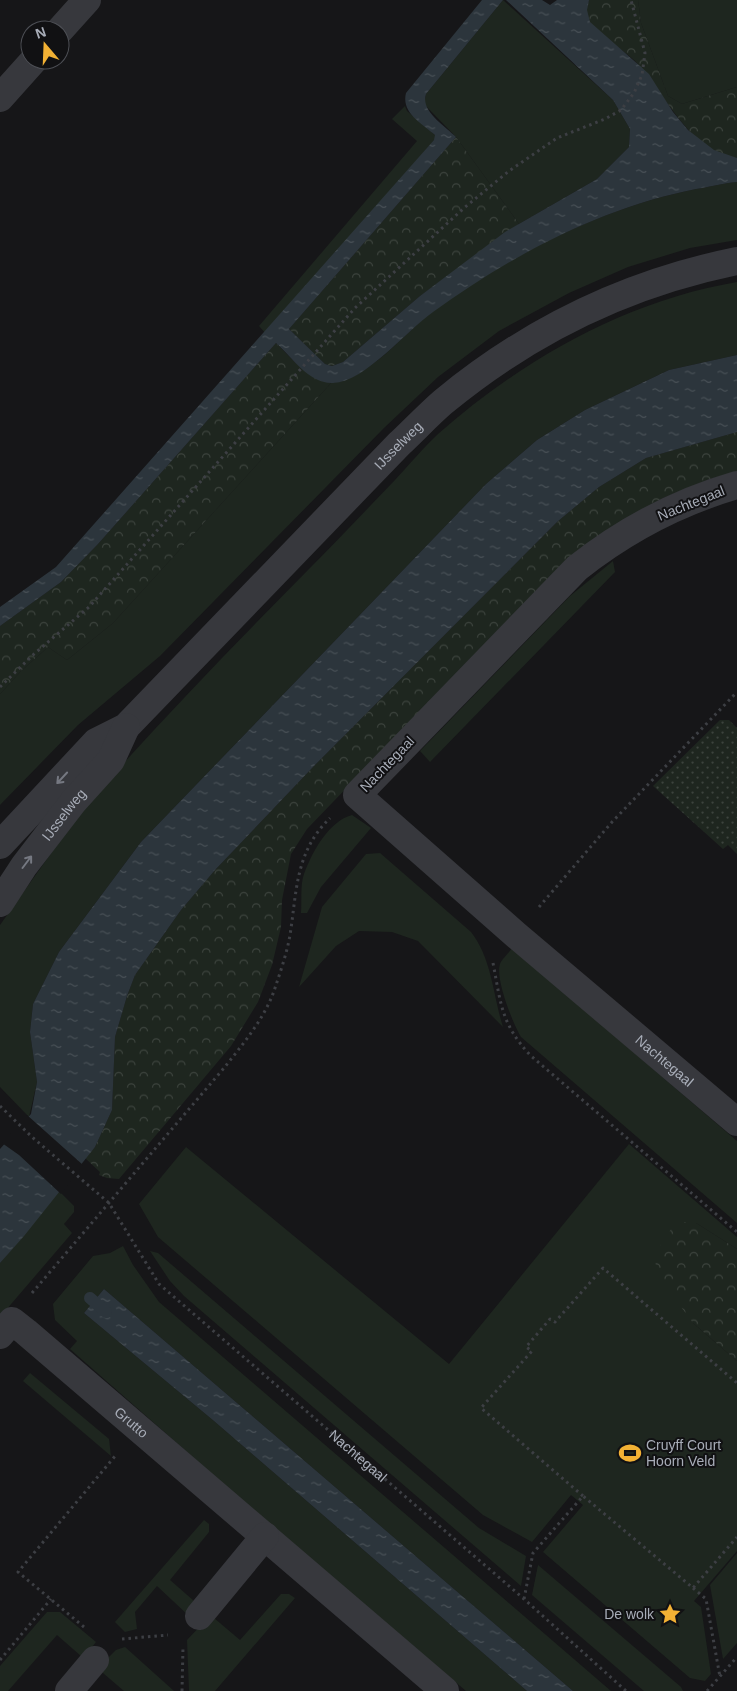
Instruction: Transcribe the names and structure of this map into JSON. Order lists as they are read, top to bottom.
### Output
{
  "streets": {
    "street": ["IJsselweg", "Nachtegaal", "Grutto"]
  },
  "places": {
    "sports": ["Cruyff Court Hoorn Veld"],
    "place": ["De wolk"]
  },
  "north": "top"
}
